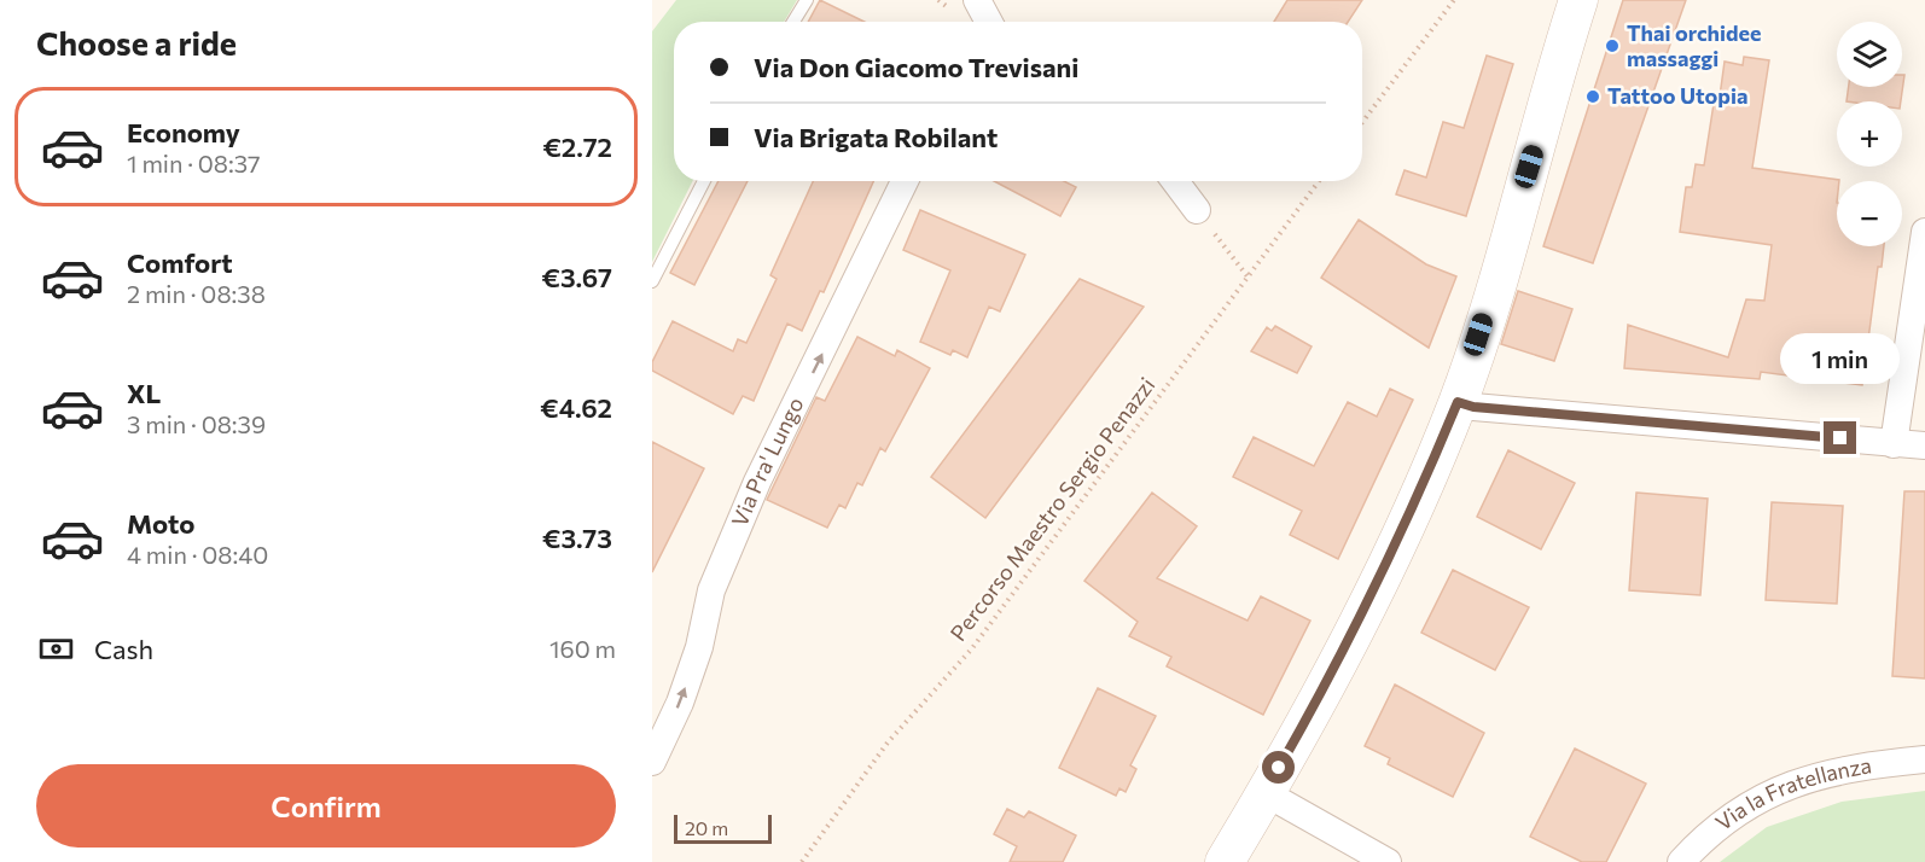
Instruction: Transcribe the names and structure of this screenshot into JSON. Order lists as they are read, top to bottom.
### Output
{
  "streets": {
    "street": ["Via Pra' Lungo", "Via la Fratellanza"],
    "path": ["Percorso Maestro Sergio Penazzi"]
  },
  "one_way": ["Via Pra' Lungo"],
  "places": ["Thai orchidee massaggi", "Tattoo Utopia"],
  "scale_bar": "20 m",
  "page": {
    "heading": "Choose a ride",
    "map_buttons": ["+", "−"],
    "banner": ["Via Don Giacomo Trevisani", "Via Brigata Robilant"],
    "list": [
      {
        "name": "Economy",
        "note": "1 min · 08:37",
        "value": "€2.72"
      },
      {
        "name": "Comfort",
        "note": "2 min · 08:38",
        "value": "€3.67"
      },
      {
        "name": "XL",
        "note": "3 min · 08:39",
        "value": "€4.62"
      },
      {
        "name": "Moto",
        "note": "4 min · 08:40",
        "value": "€3.73"
      }
    ],
    "bubble": "1 min",
    "pay": ["Cash", "160 m"],
    "buttons": "Confirm",
    "scale": "20 m"
  }
}
